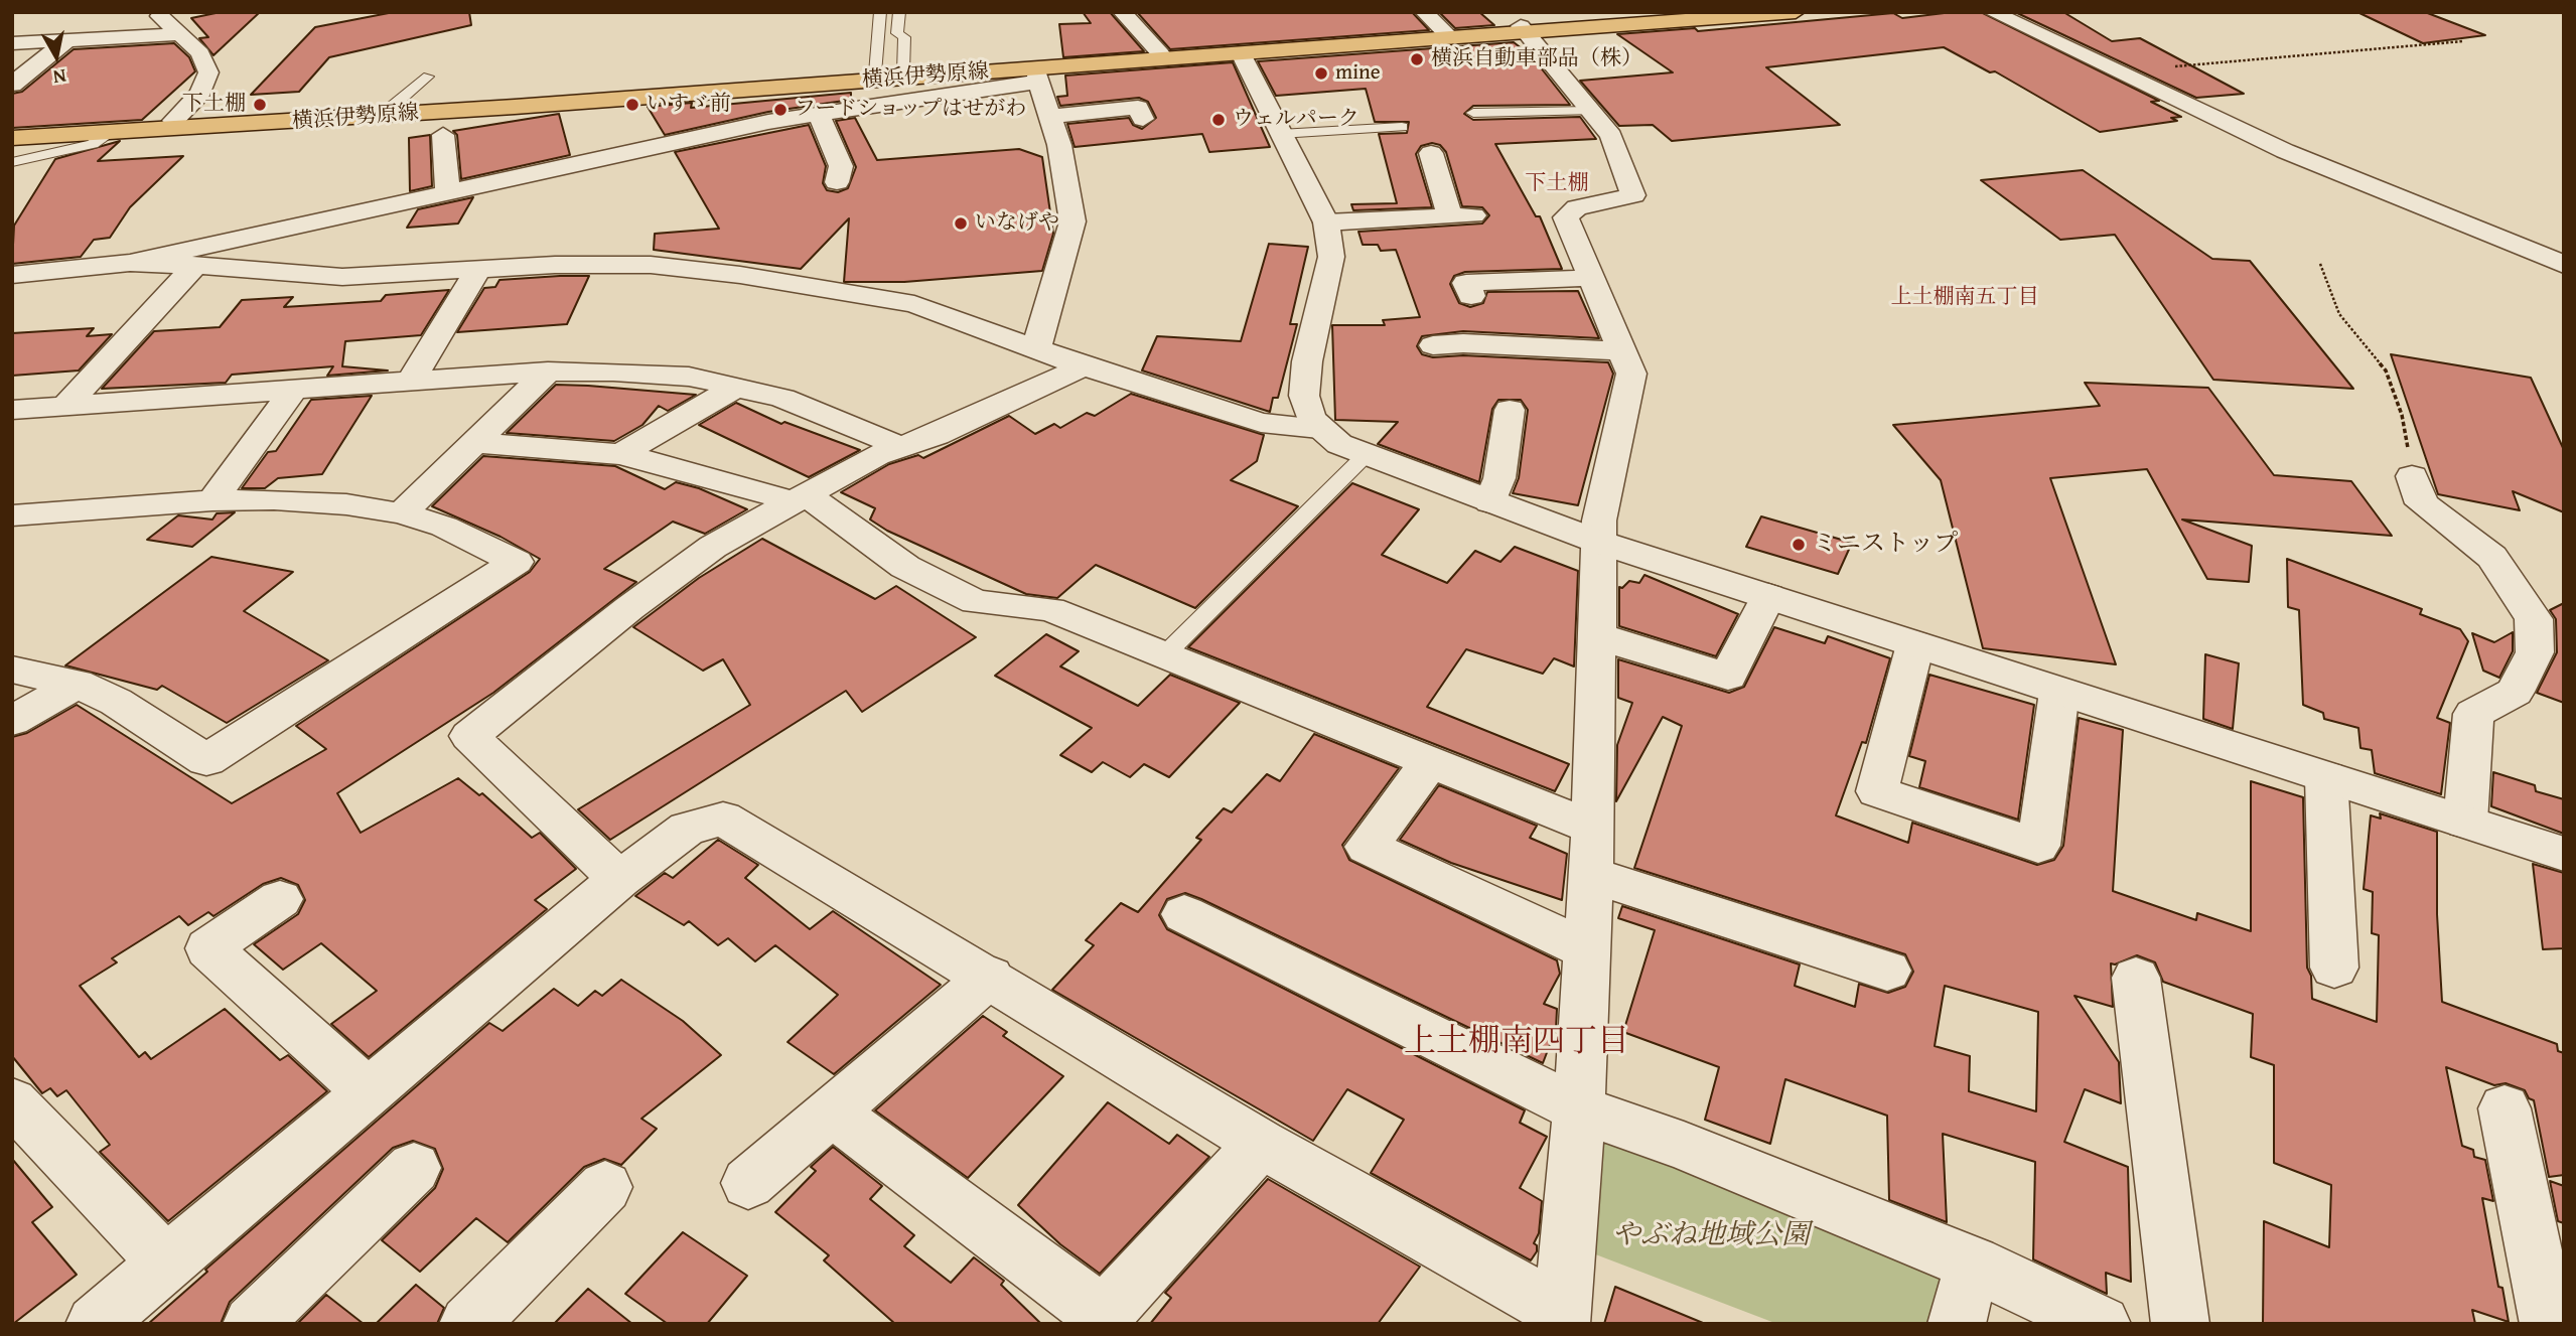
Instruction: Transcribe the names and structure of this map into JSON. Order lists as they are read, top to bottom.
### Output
{
  "streets": {
    "main road": ["横浜伊勢原線"]
  },
  "districts": ["下土棚", "上土棚南五丁目", "上土棚南四丁目"],
  "parks": ["やぶね地域公園"],
  "places": [
    "横浜自動車部品（株）",
    "mine",
    "下土棚",
    "いすゞ前",
    "フードショップはせがわ",
    "ウェルパーク",
    "いなげや",
    "ミニストップ"
  ],
  "north": "bottom"
}
